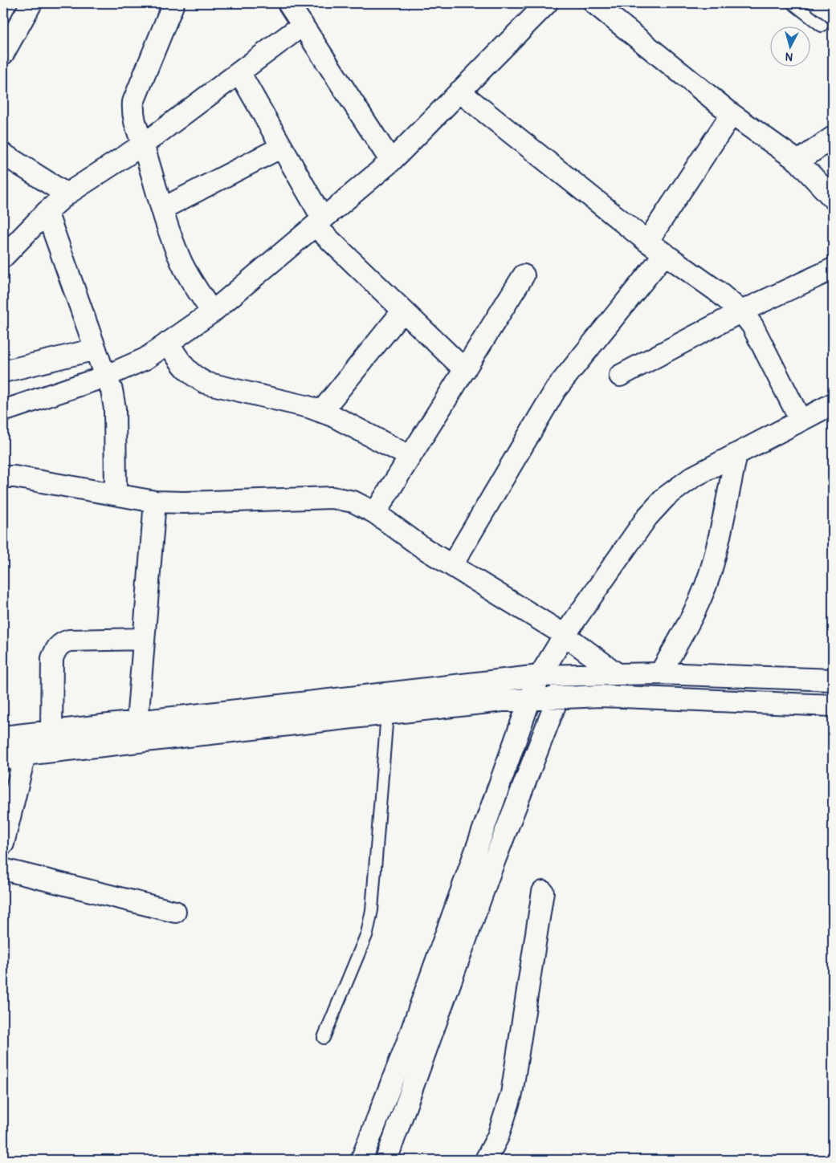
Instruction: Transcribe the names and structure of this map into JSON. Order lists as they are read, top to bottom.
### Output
{
  "north": "bottom"
}
